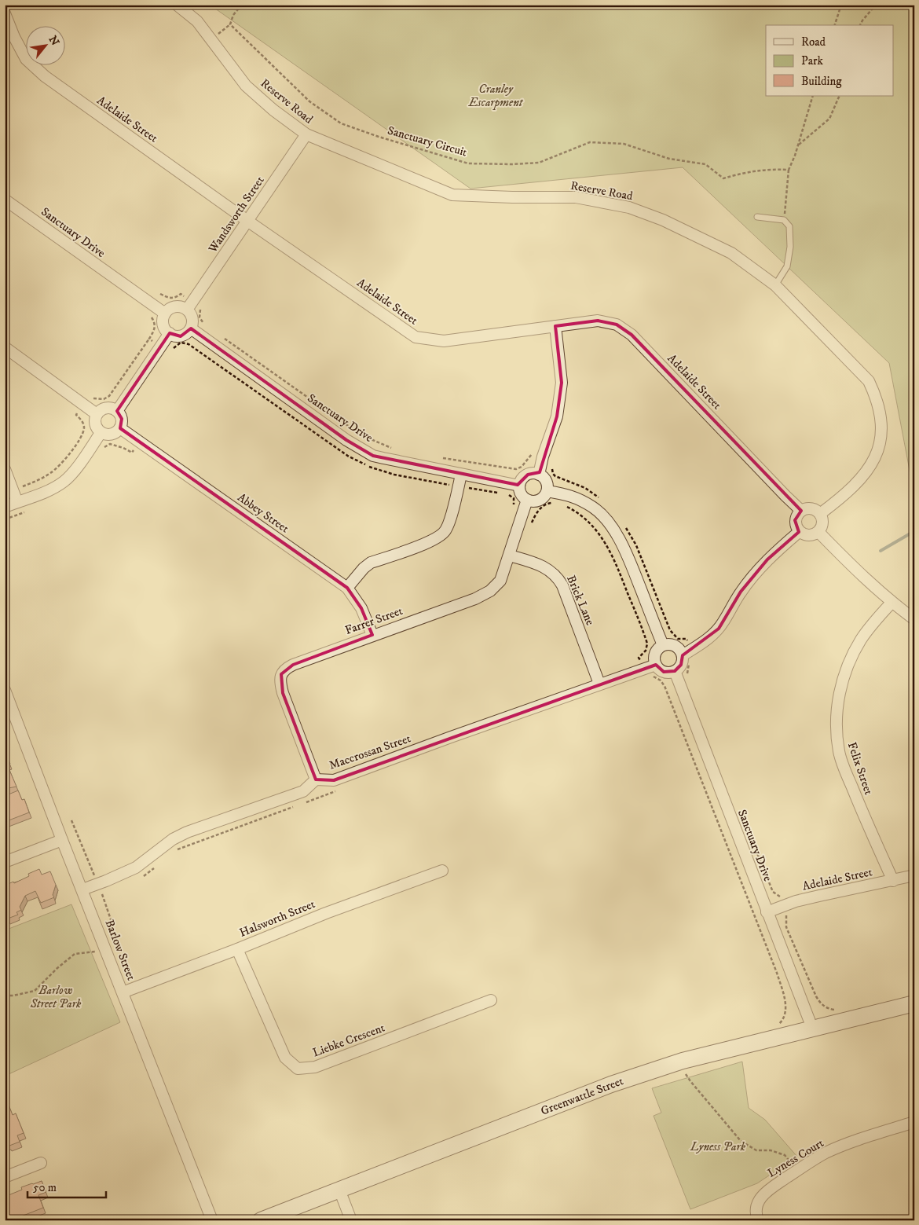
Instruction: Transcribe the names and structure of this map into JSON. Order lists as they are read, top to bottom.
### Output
{
  "streets": {
    "main road": ["Greenwattle Street"],
    "street": [
      "Reserve Road",
      "Adelaide Street",
      "Wandsworth Street",
      "Sanctuary Drive",
      "Abbey Street",
      "Brick Lane",
      "Farrer Street",
      "Maccrossan Street",
      "Felix Street",
      "Halsworth Street",
      "Barlow Street",
      "Liebke Crescent",
      "Lyness Court"
    ],
    "path": ["Sanctuary Circuit"]
  },
  "crossings": [
    ["Reserve Road", "Adelaide Street"],
    ["Reserve Road", "Wandsworth Street"],
    ["Adelaide Street", "Wandsworth Street"],
    ["Adelaide Street", "Sanctuary Drive"],
    ["Adelaide Street", "Felix Street"],
    ["Wandsworth Street", "Sanctuary Drive"],
    ["Sanctuary Drive", "Farrer Street"],
    ["Sanctuary Drive", "Maccrossan Street"],
    ["Sanctuary Drive", "Greenwattle Street"],
    ["Abbey Street", "Farrer Street"],
    ["Brick Lane", "Farrer Street"],
    ["Brick Lane", "Maccrossan Street"],
    ["Farrer Street", "Maccrossan Street"],
    ["Halsworth Street", "Barlow Street"],
    ["Halsworth Street", "Liebke Crescent"]
  ],
  "parks": ["Cranley Escarpment", "Barlow Street Park", "Lyness Park"],
  "legend": ["Road", "Park", "Building"],
  "scale_bar": "50 m",
  "north": "top right"
}
